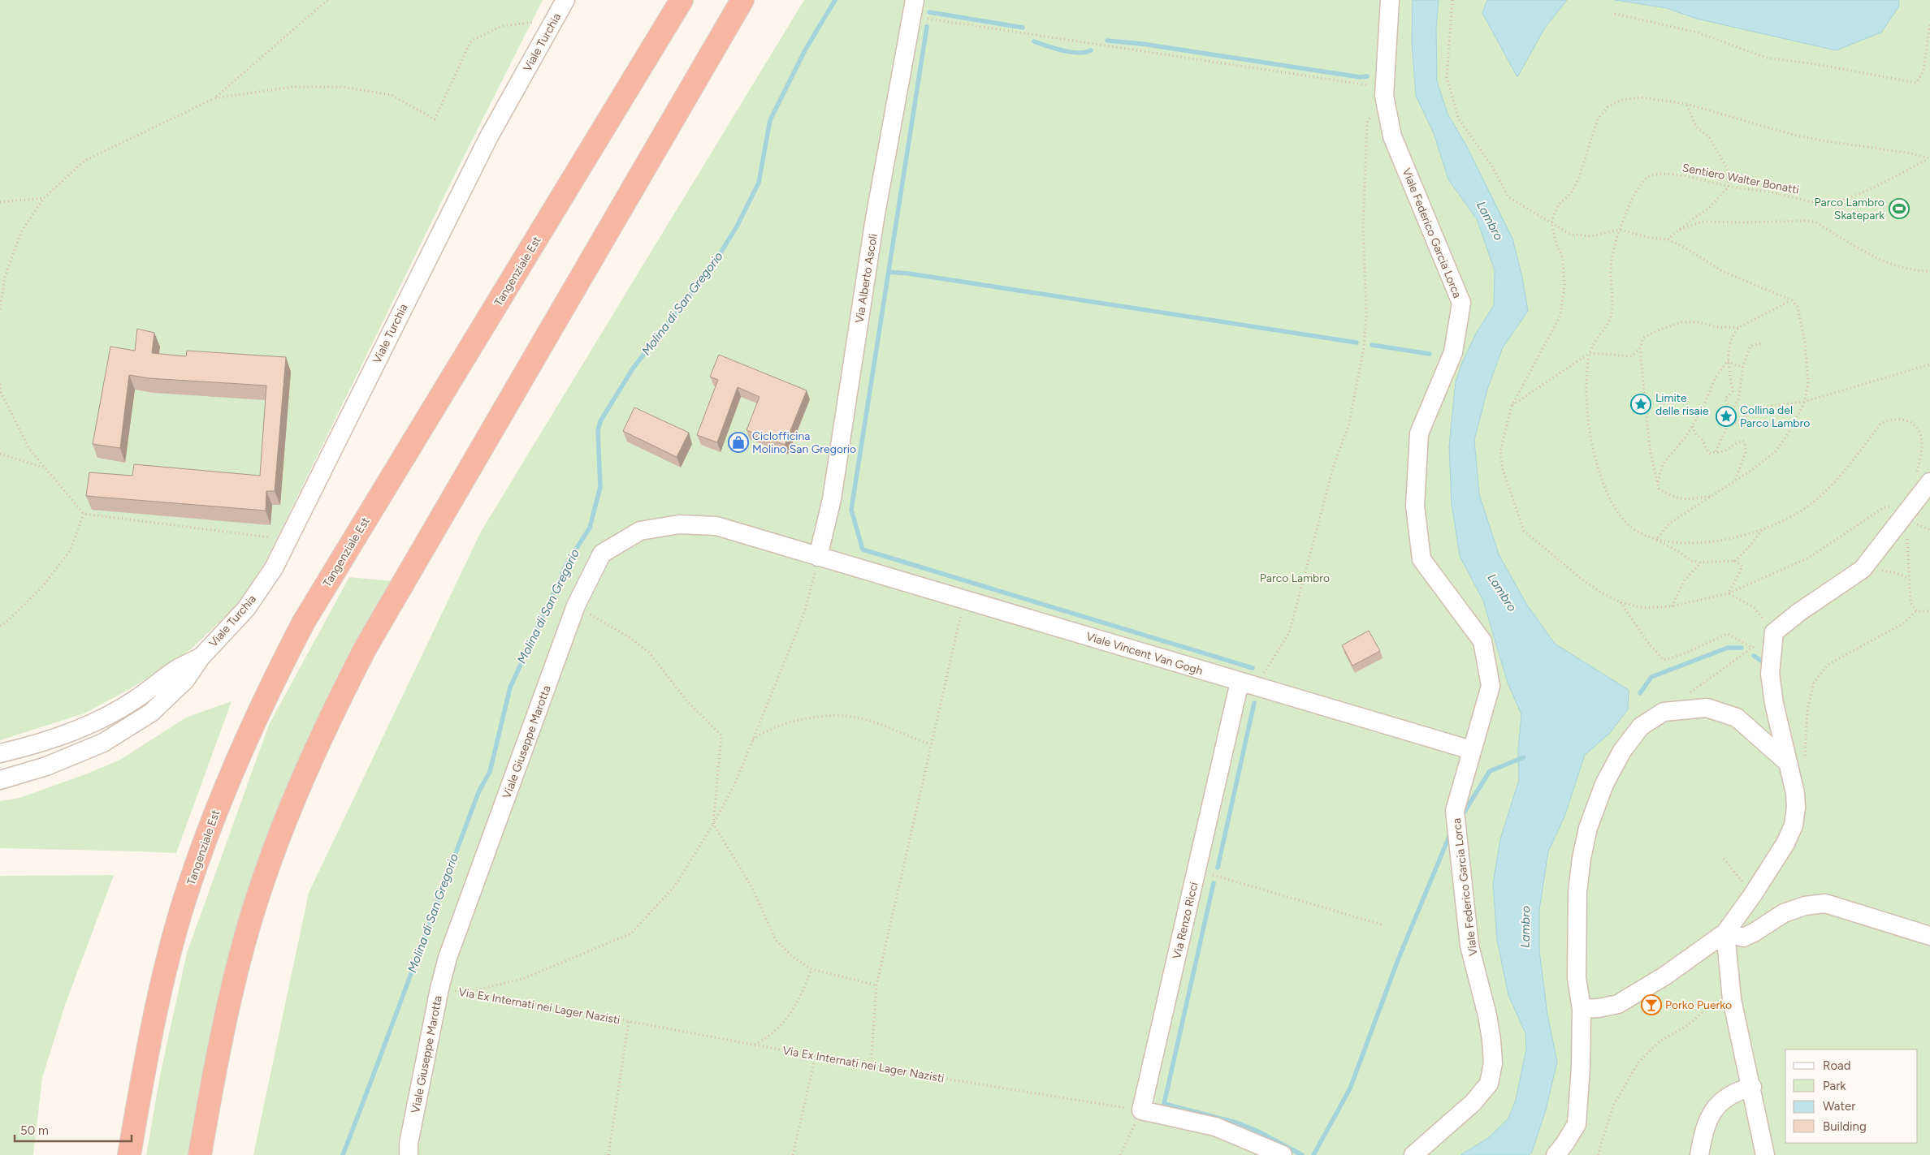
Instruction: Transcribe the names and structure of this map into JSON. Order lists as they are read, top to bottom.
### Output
{
  "streets": {
    "highway": ["Tangenziale Est"],
    "street": [
      "Viale Turchia",
      "Viale Federico Garcia Lorca",
      "Via Alberto Ascoli",
      "Viale Vincent Van Gogh",
      "Viale Giuseppe Marotta",
      "Via Renzo Ricci"
    ],
    "path": ["Sentiero Walter Bonatti", "Via Ex Internati nei Lager Nazisti"]
  },
  "crossings": [
    ["Viale Federico Garcia Lorca", "Viale Vincent Van Gogh"],
    ["Via Alberto Ascoli", "Viale Vincent Van Gogh"],
    ["Via Alberto Ascoli", "Viale Giuseppe Marotta"],
    ["Viale Vincent Van Gogh", "Viale Giuseppe Marotta"],
    ["Viale Vincent Van Gogh", "Via Renzo Ricci"],
    ["Viale Giuseppe Marotta", "Via Ex Internati nei Lager Nazisti"],
    ["Via Renzo Ricci", "Via Ex Internati nei Lager Nazisti"]
  ],
  "water": ["Lambro", "Molina di San Gregorio"],
  "parks": ["Parco Lambro"],
  "places": {
    "sports": ["Parco Lambro Skatepark"],
    "place": ["Limite delle risaie", "Collina del Parco Lambro"],
    "shop": ["Ciclofficina Molino San Gregorio"],
    "bar": ["Porko Puerko"]
  },
  "legend": [
    "Road",
    "Park",
    "Water",
    "Building"
  ],
  "scale_bar": "50 m"
}
